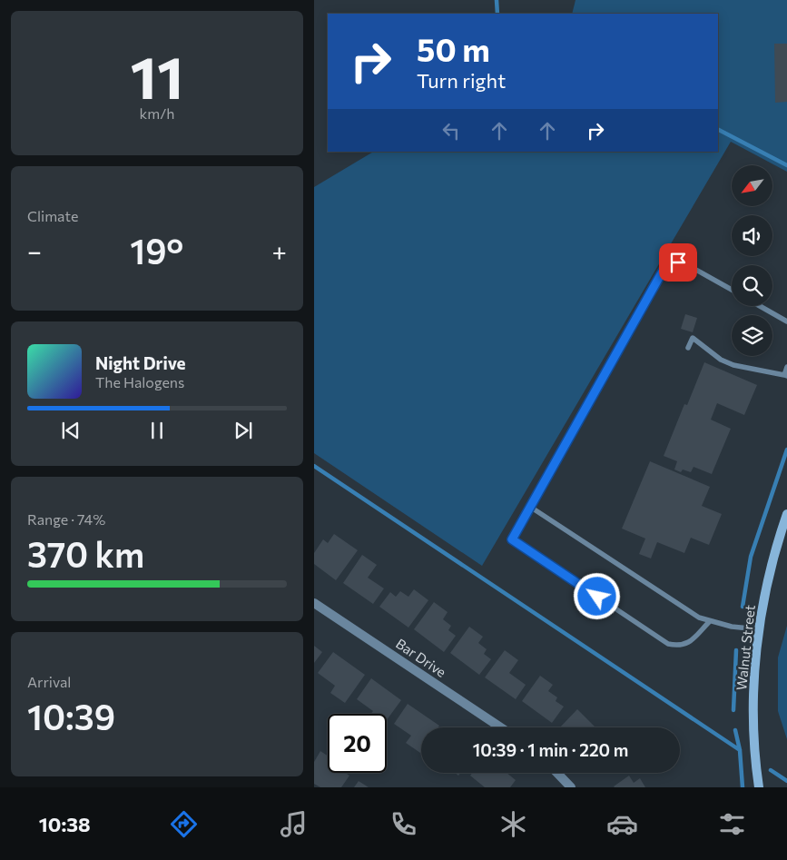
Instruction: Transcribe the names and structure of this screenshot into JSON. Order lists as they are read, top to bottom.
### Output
{
  "streets": {
    "street": ["Walnut Street", "Bar Drive"]
  },
  "north": "bottom left",
  "page": {
    "tile": [
      ["11", "km/h"],
      "Climate",
      ["Range · 74%", "370 km"],
      ["Arrival", "10:39"]
    ],
    "turn": ["50 m", "Turn right"],
    "heat": ["−", "19°", "+"],
    "song": ["Night Drive", "The Halogens"],
    "limit": "20",
    "trip": "10:39 · 1 min · 220 m",
    "tabs": "10:38"
  }
}
